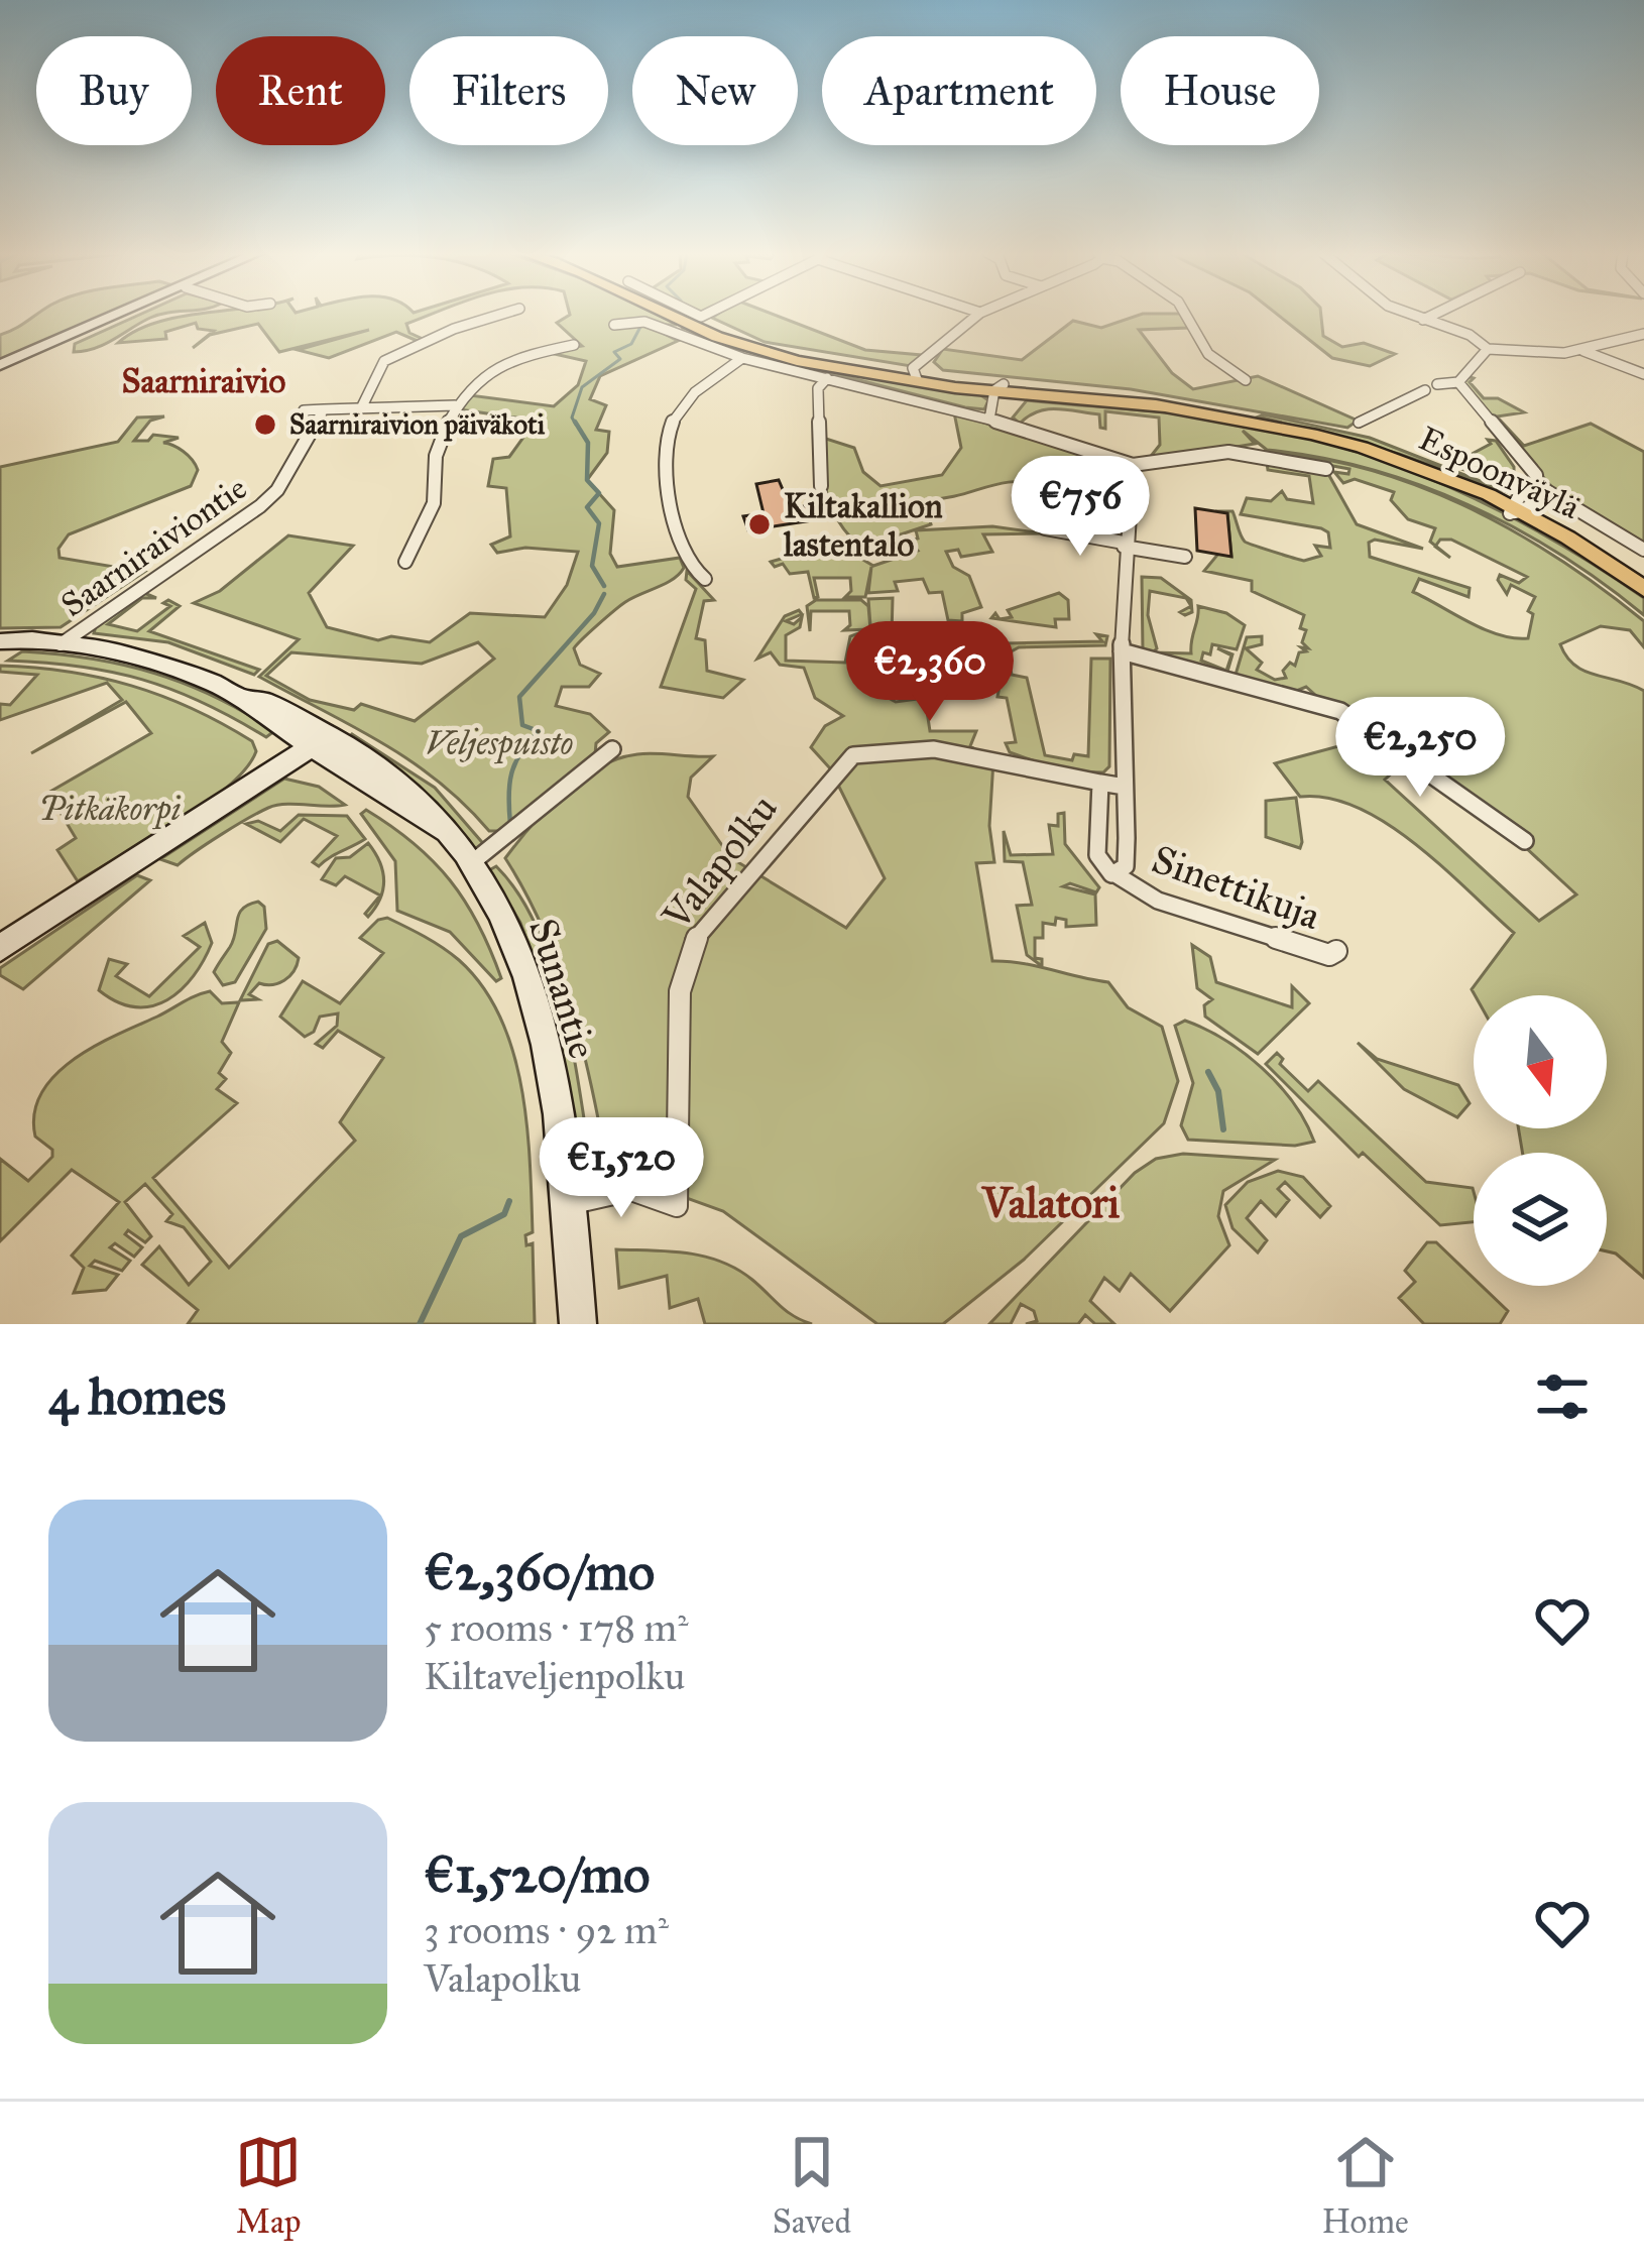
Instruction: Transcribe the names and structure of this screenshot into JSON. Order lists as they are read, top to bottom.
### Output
{
  "streets": {
    "main road": ["Espoonväylä"],
    "street": [
      "Saarniraiviontie",
      "Valapolku",
      "Sinettikuja",
      "Sunantie"
    ]
  },
  "crossings": [
    ["Saarniraiviontie", "Sunantie"],
    ["Valapolku", "Sunantie"]
  ],
  "districts": ["Saarniraivio", "Valatori"],
  "parks": ["Veljespuisto", "Pitkäkorpi"],
  "places": ["Saarniraivion päiväkoti", "Kiltakallion lastentalo"],
  "north": "bottom",
  "page": {
    "chip": [
      "Buy",
      "Rent",
      "Filters",
      "New",
      "Apartment",
      "House"
    ],
    "price": [
      "€756",
      "€2,360",
      "€2,250",
      "€1,520"
    ],
    "heading": "4 homes",
    "list": [
      {
        "name": "€2,360/mo",
        "note": "5 rooms · 178 m² · Kiltaveljenpolku"
      },
      {
        "name": "€1,520/mo",
        "note": "3 rooms · 92 m² · Valapolku"
      }
    ],
    "tabs": ["Map", "Saved", "Home"]
  }
}
